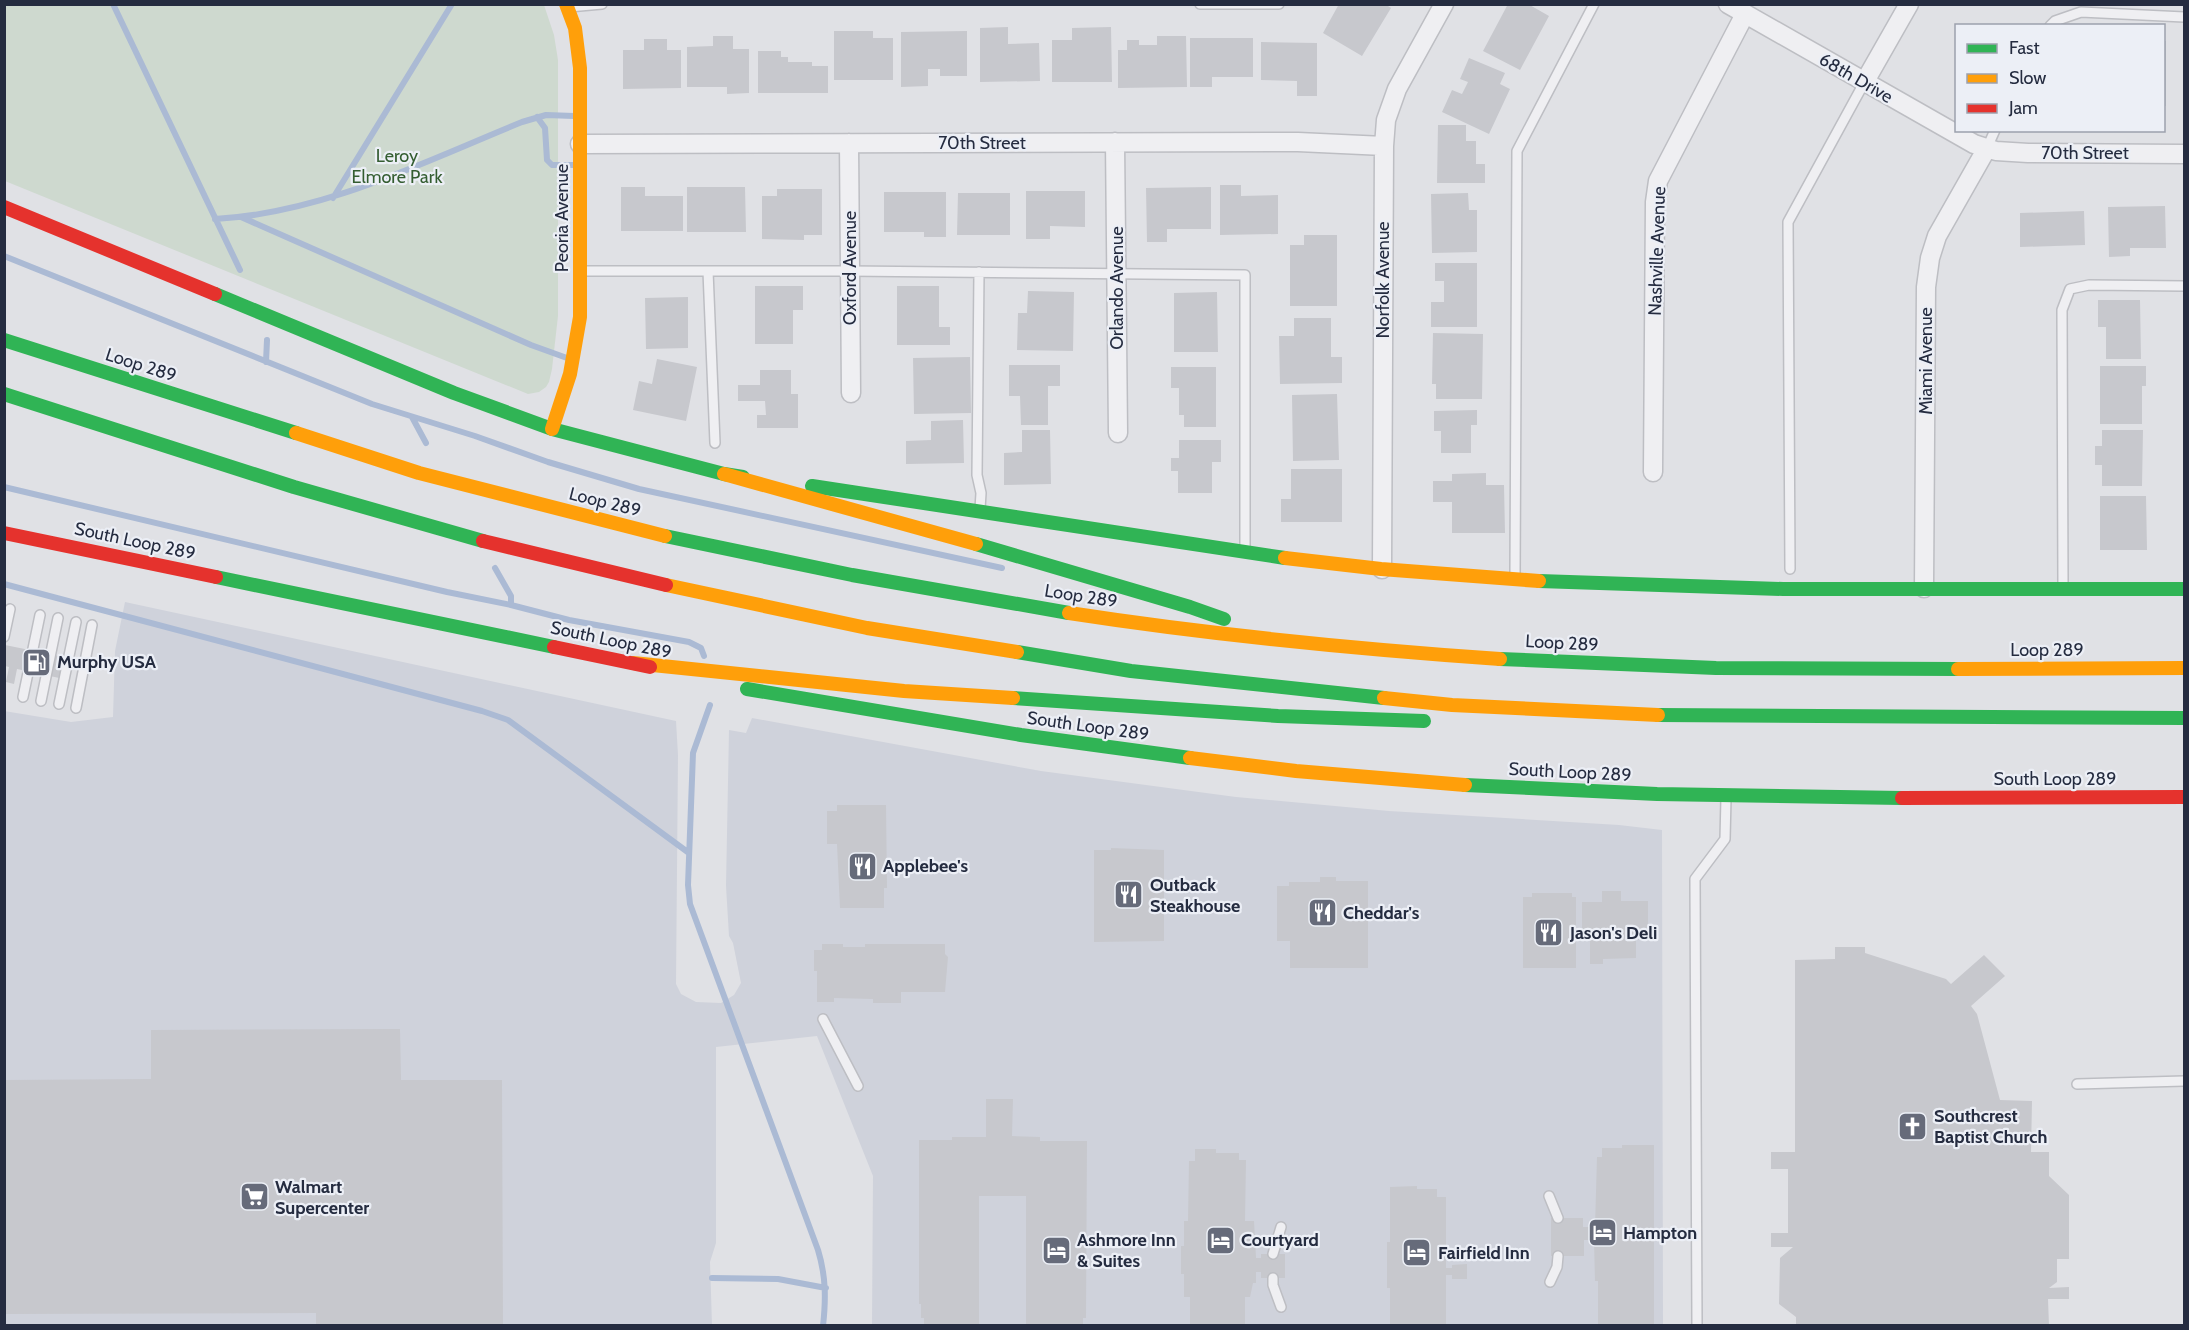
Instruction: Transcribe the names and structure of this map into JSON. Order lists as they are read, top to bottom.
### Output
{
  "streets": {
    "main road": ["Peoria Avenue", "Loop 289", "South Loop 289"],
    "street": [
      "68th Drive",
      "70th Street",
      "Nashville Avenue",
      "Oxford Avenue",
      "Norfolk Avenue",
      "Orlando Avenue",
      "Miami Avenue"
    ]
  },
  "crossings": [
    ["68th Drive", "70th Street"],
    ["68th Drive", "Nashville Avenue"],
    ["68th Drive", "Miami Avenue"],
    ["70th Street", "Peoria Avenue"],
    ["70th Street", "Oxford Avenue"],
    ["70th Street", "Norfolk Avenue"],
    ["70th Street", "Orlando Avenue"],
    ["70th Street", "Miami Avenue"]
  ],
  "parks": ["Leroy Elmore Park"],
  "places": {
    "fuel station": ["Murphy USA"],
    "restaurant": [
      "Applebee's",
      "Outback Steakhouse",
      "Cheddar's",
      "Jason's Deli"
    ],
    "church": ["Southcrest Baptist Church"],
    "supermarket": ["Walmart Supercenter"],
    "hotel": [
      "Hampton",
      "Courtyard",
      "Ashmore Inn & Suites",
      "Fairfield Inn"
    ]
  },
  "legend": ["Fast", "Slow", "Jam"]
}
